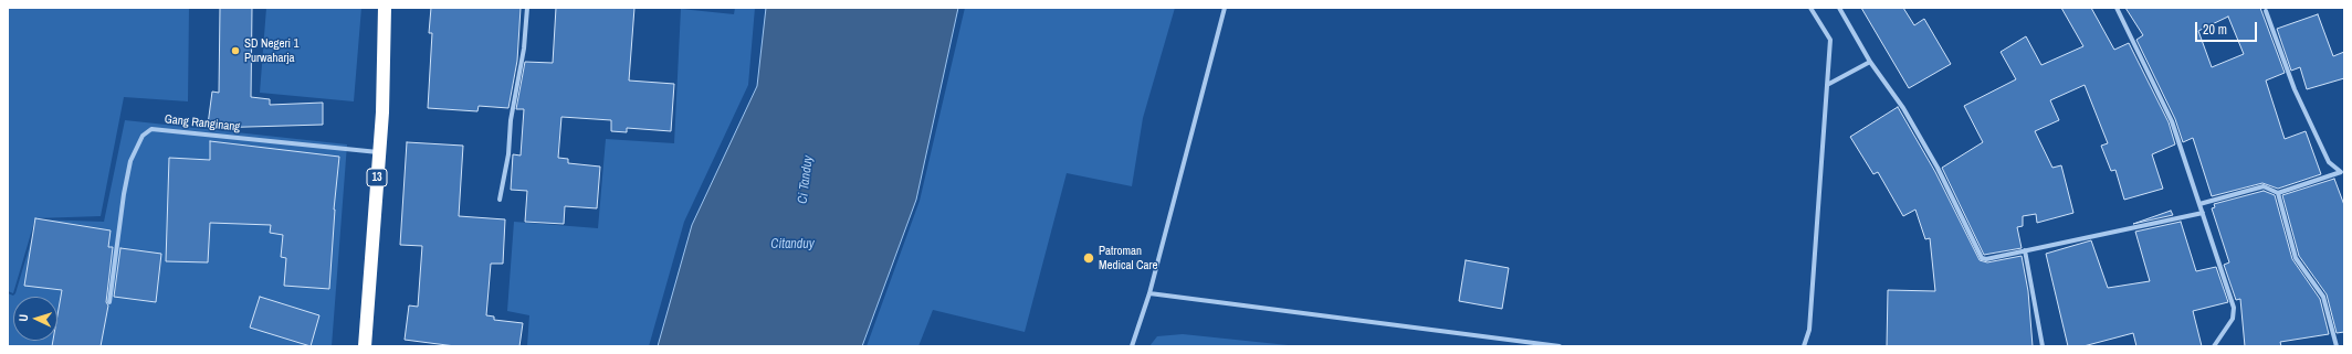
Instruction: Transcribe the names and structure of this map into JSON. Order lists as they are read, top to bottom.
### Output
{
  "streets": {
    "highway": ["13"],
    "street": ["Gang Ranginang"]
  },
  "crossings": [
    ["Gang Ranginang", "13"]
  ],
  "water": ["Ci Tanduy", "Citanduy"],
  "places": ["SD Negeri 1 Purwaharja", "Patroman Medical Care"],
  "scale_bar": "20 m",
  "north": "left"
}
